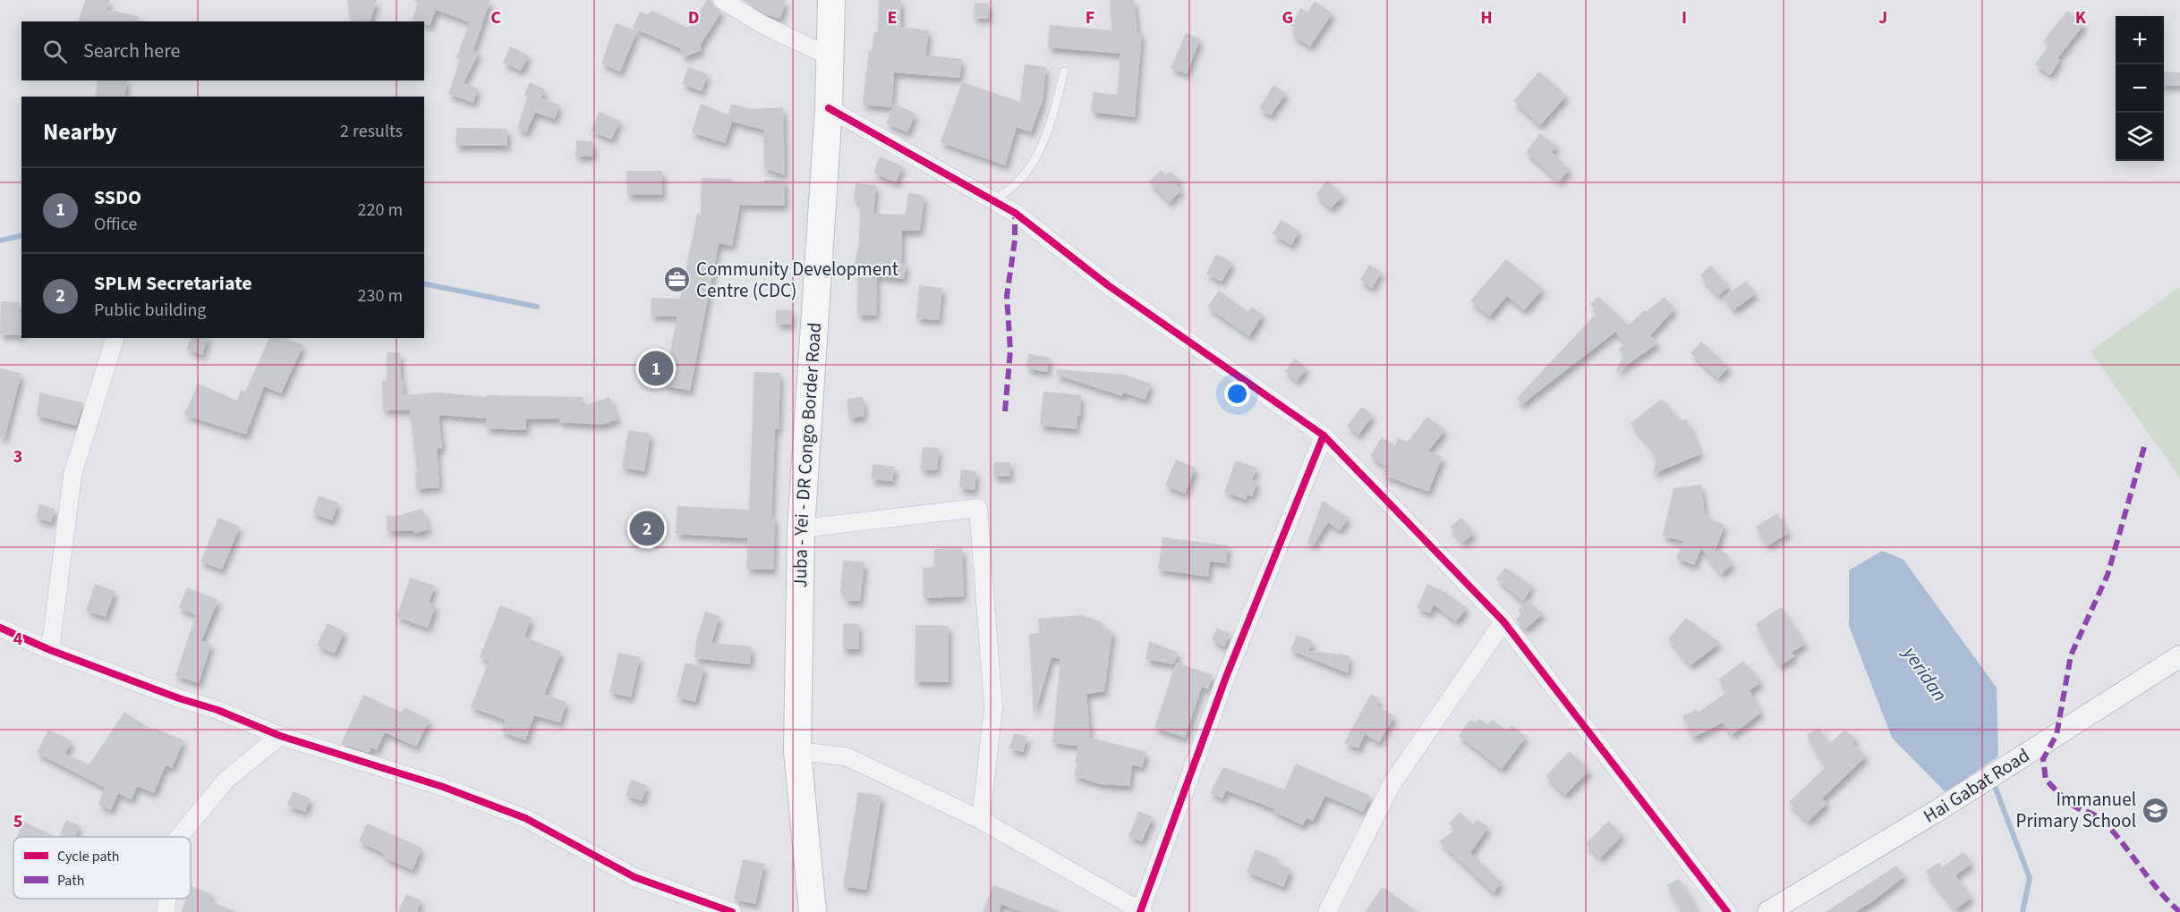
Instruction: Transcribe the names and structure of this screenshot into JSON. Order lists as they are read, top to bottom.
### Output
{
  "streets": {
    "main road": ["Juba - Yei - DR Congo Border Road"],
    "street": ["Hai Gabat Road"]
  },
  "water": ["yeridan"],
  "places": {
    "office": ["Community Development Centre (CDC)"],
    "school or university": ["Immanuel Primary School"]
  },
  "legend": ["Cycle path", "Path"],
  "page": {
    "map_buttons": ["+", "−"],
    "search": "Search here",
    "heading": ["Nearby", "2 results"],
    "list": [
      {
        "mark": "1",
        "name": "SSDO",
        "note": "Office",
        "value": "220 m"
      },
      {
        "mark": "2",
        "name": "SPLM Secretariate",
        "note": "Public building",
        "value": "230 m"
      }
    ],
    "pins": ["1", "2"]
  },
  "grid": {
    "columns": [
      "C",
      "D",
      "E",
      "F",
      "G",
      "H",
      "I",
      "J",
      "K"
    ],
    "rows": ["3", "4", "5"]
  }
}
